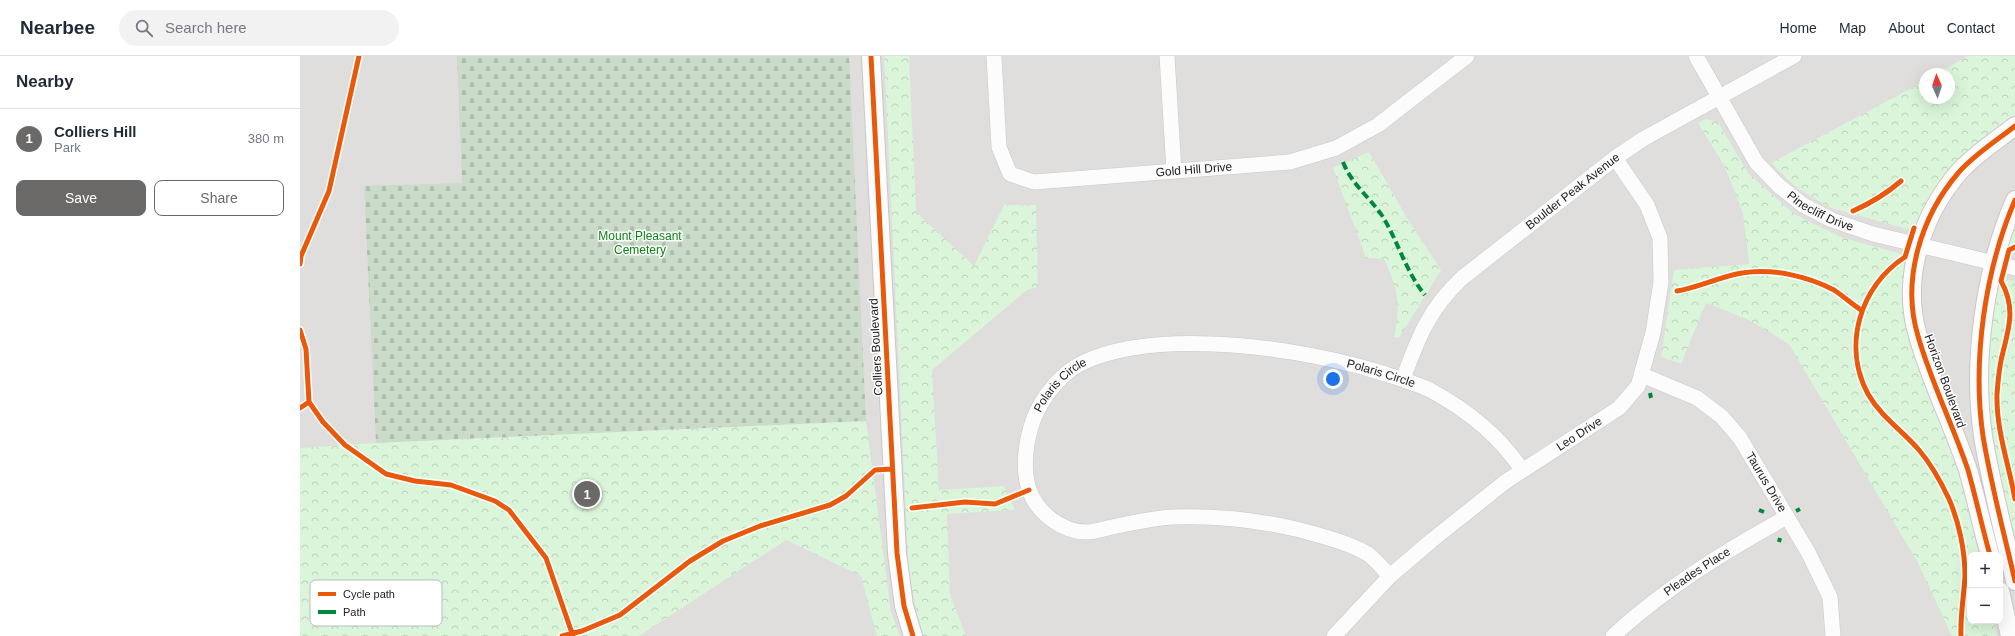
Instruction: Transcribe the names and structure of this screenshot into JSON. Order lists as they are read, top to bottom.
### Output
{
  "streets": {
    "street": [
      "Gold Hill Drive",
      "Boulder Peak Avenue",
      "Pinecliff Drive",
      "Colliers Boulevard",
      "Polaris Circle",
      "Horizon Boulevard",
      "Leo Drive",
      "Taurus Drive",
      "Pleades Place"
    ]
  },
  "crossings": [
    ["Boulder Peak Avenue", "Pinecliff Drive"],
    ["Boulder Peak Avenue", "Polaris Circle"],
    ["Boulder Peak Avenue", "Leo Drive"],
    ["Pinecliff Drive", "Horizon Boulevard"],
    ["Polaris Circle", "Leo Drive"],
    ["Leo Drive", "Taurus Drive"],
    ["Taurus Drive", "Pleades Place"]
  ],
  "parks": ["Mount Pleasant Cemetery"],
  "legend": ["Cycle path", "Path"],
  "north": "top",
  "page": {
    "header": "Nearbee",
    "search": "Search here",
    "nav": [
      "Home",
      "Map",
      "About",
      "Contact"
    ],
    "heading": "Nearby",
    "list": [
      {
        "mark": "1",
        "name": "Colliers Hill",
        "note": "Park",
        "value": "380 m"
      }
    ],
    "buttons": ["Save", "Share"],
    "pins": "1",
    "map_buttons": ["+", "−"]
  }
}
